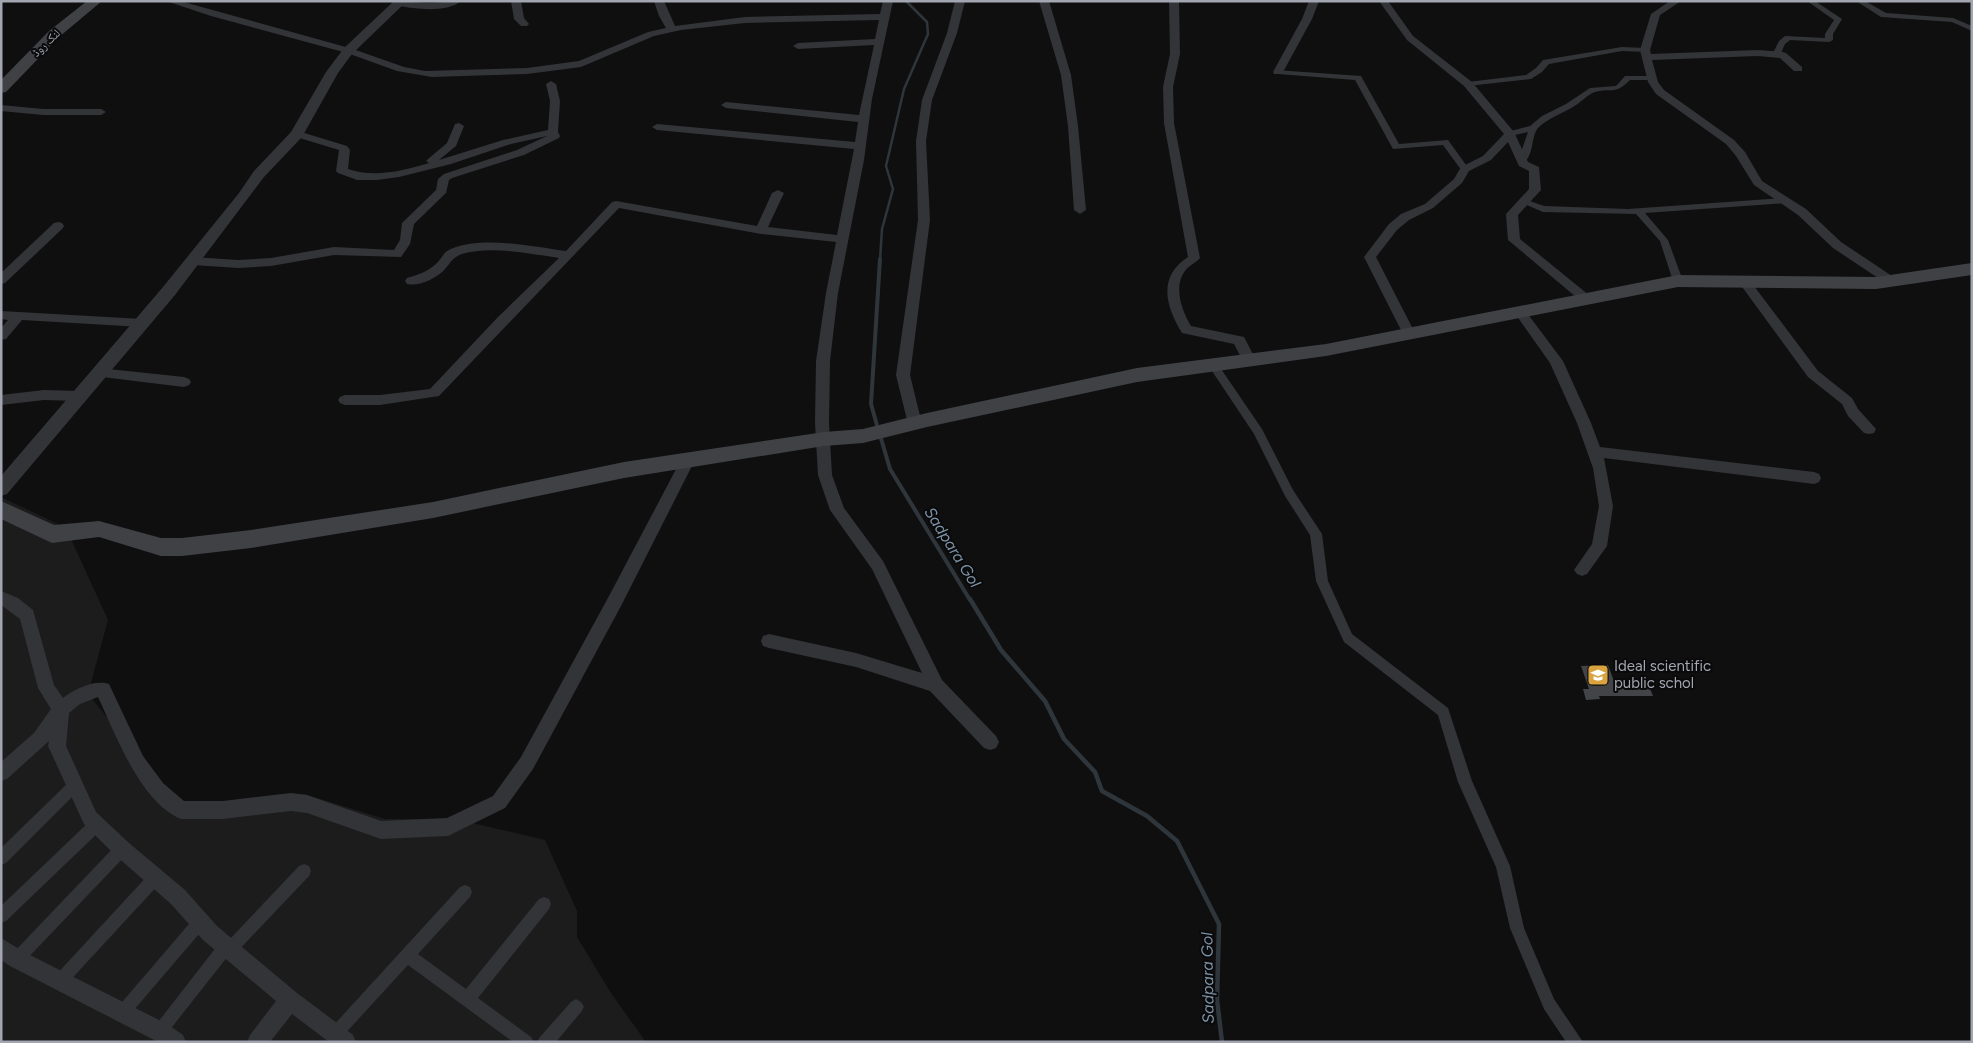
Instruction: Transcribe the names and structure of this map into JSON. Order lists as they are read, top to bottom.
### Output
{
  "streets": {
    "main road": ["لنک روڈ"]
  },
  "water": ["Sadpara Gol"],
  "places": {
    "school or university": ["Ideal scientific public schol"]
  }
}
